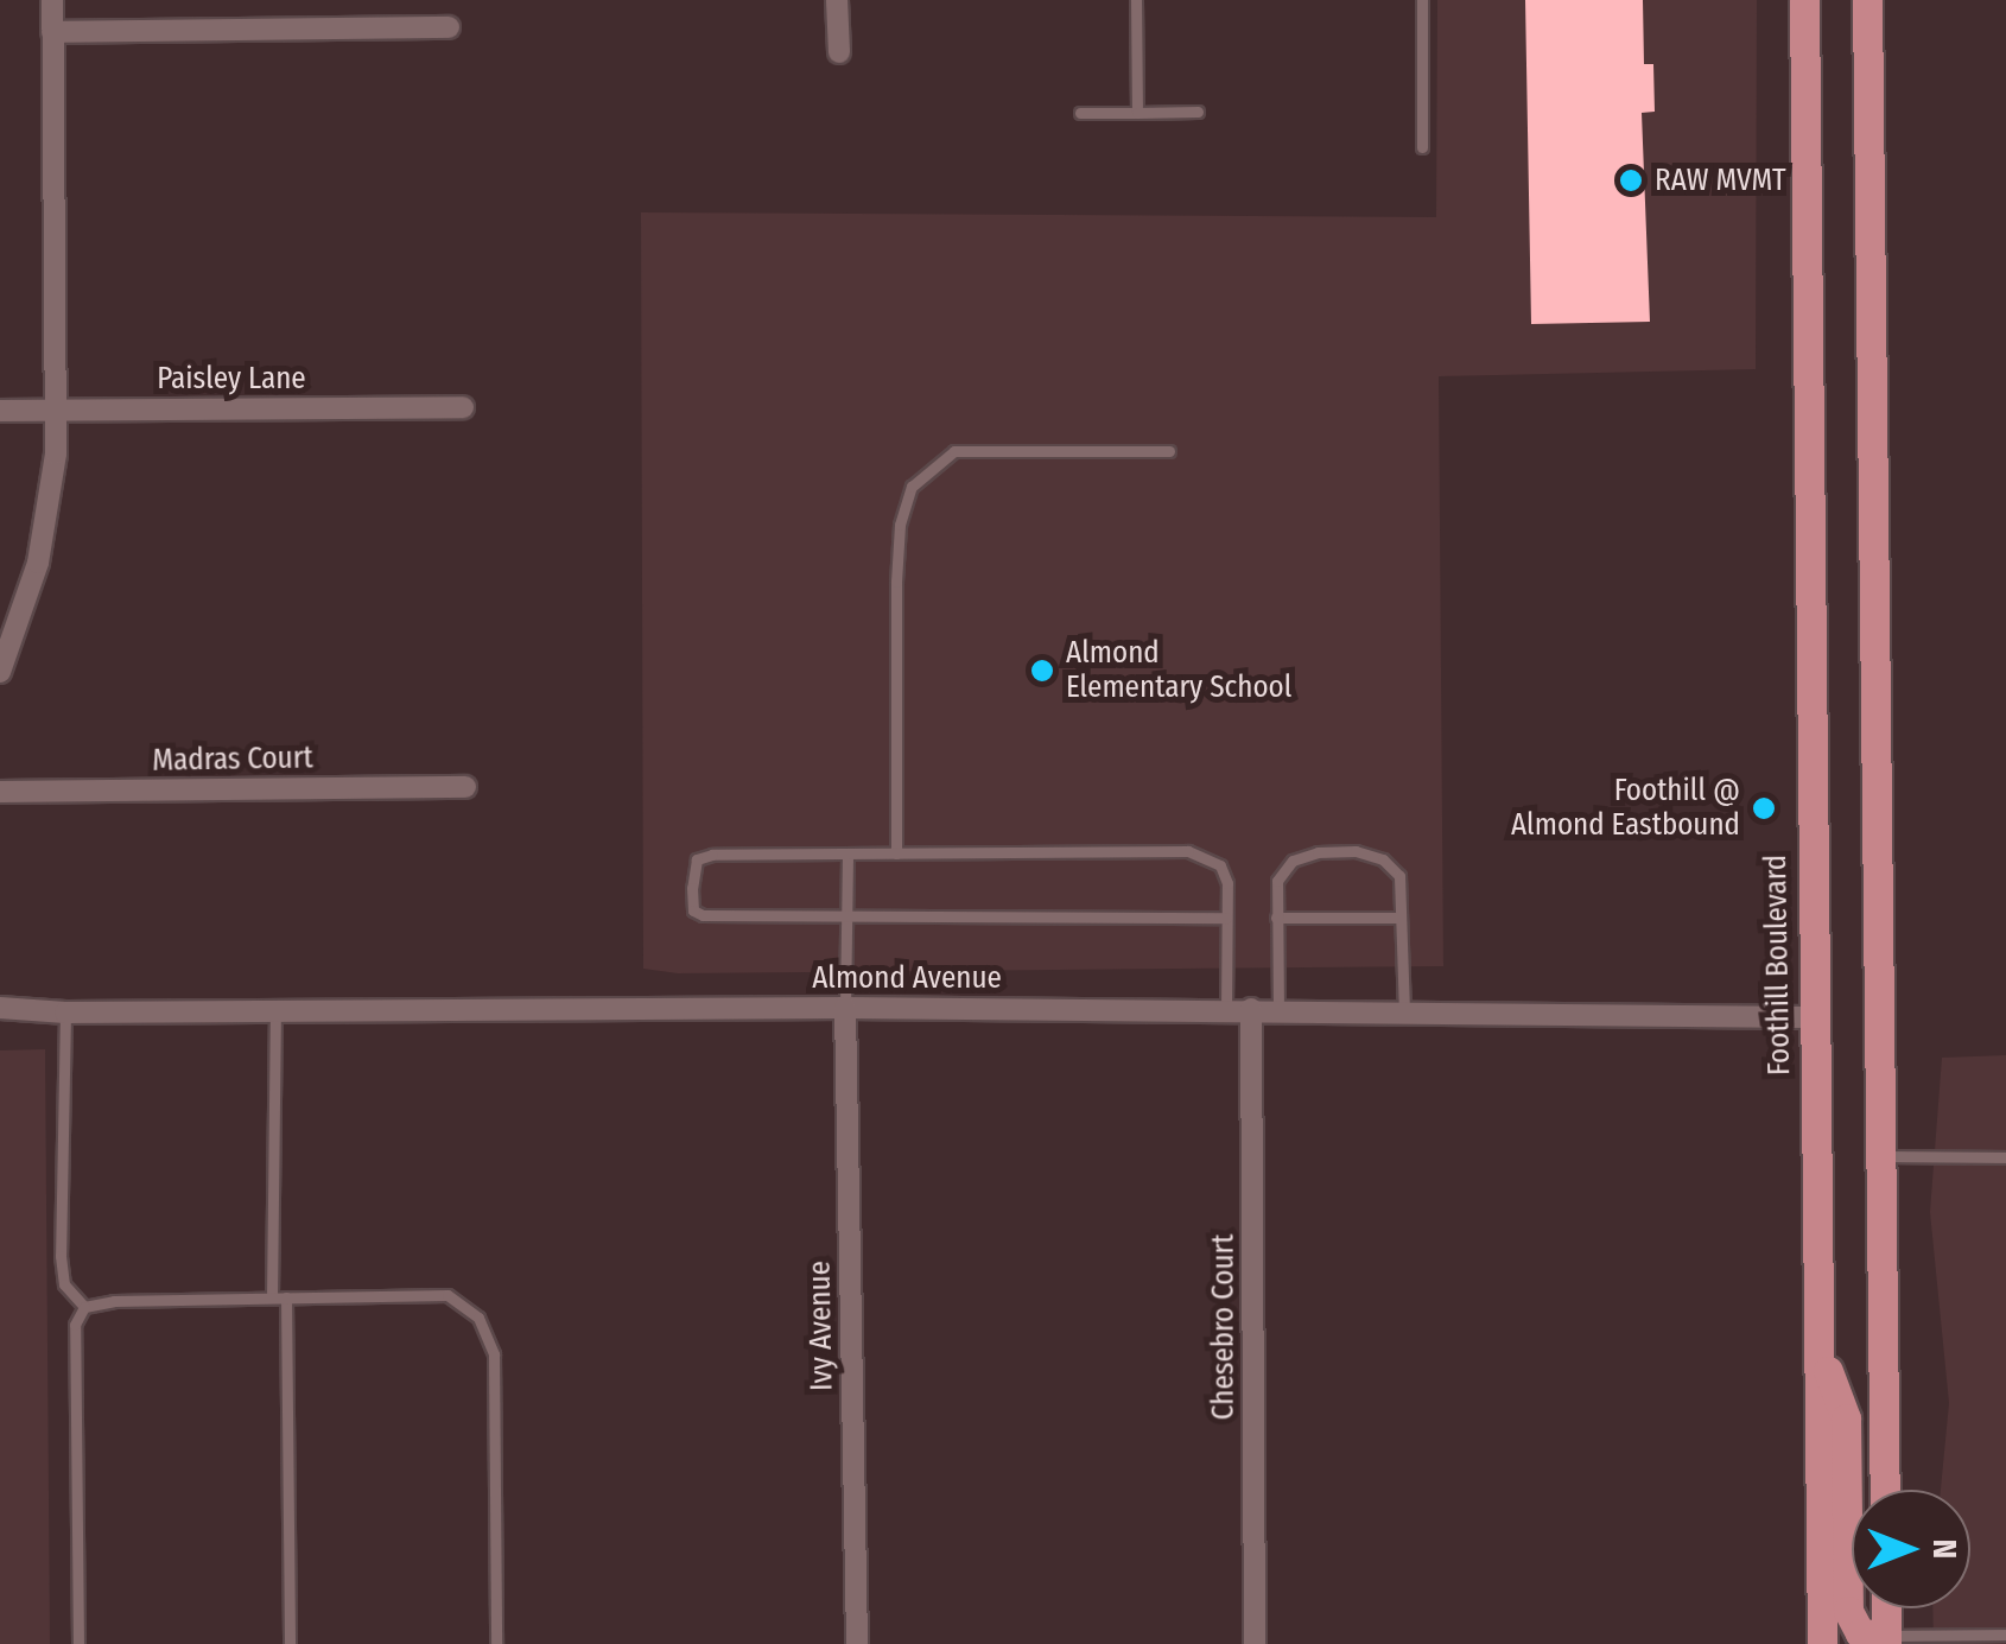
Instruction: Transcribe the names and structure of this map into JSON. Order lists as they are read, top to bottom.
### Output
{
  "streets": {
    "main road": ["Foothill Boulevard"],
    "street": [
      "Paisley Lane",
      "Madras Court",
      "Almond Avenue",
      "Ivy Avenue",
      "Chesebro Court"
    ]
  },
  "crossings": [
    ["Foothill Boulevard", "Almond Avenue"],
    ["Almond Avenue", "Ivy Avenue"],
    ["Almond Avenue", "Chesebro Court"]
  ],
  "places": ["RAW MVMT", "Almond Elementary School", "Foothill @ Almond Eastbound"],
  "north": "right"
}
